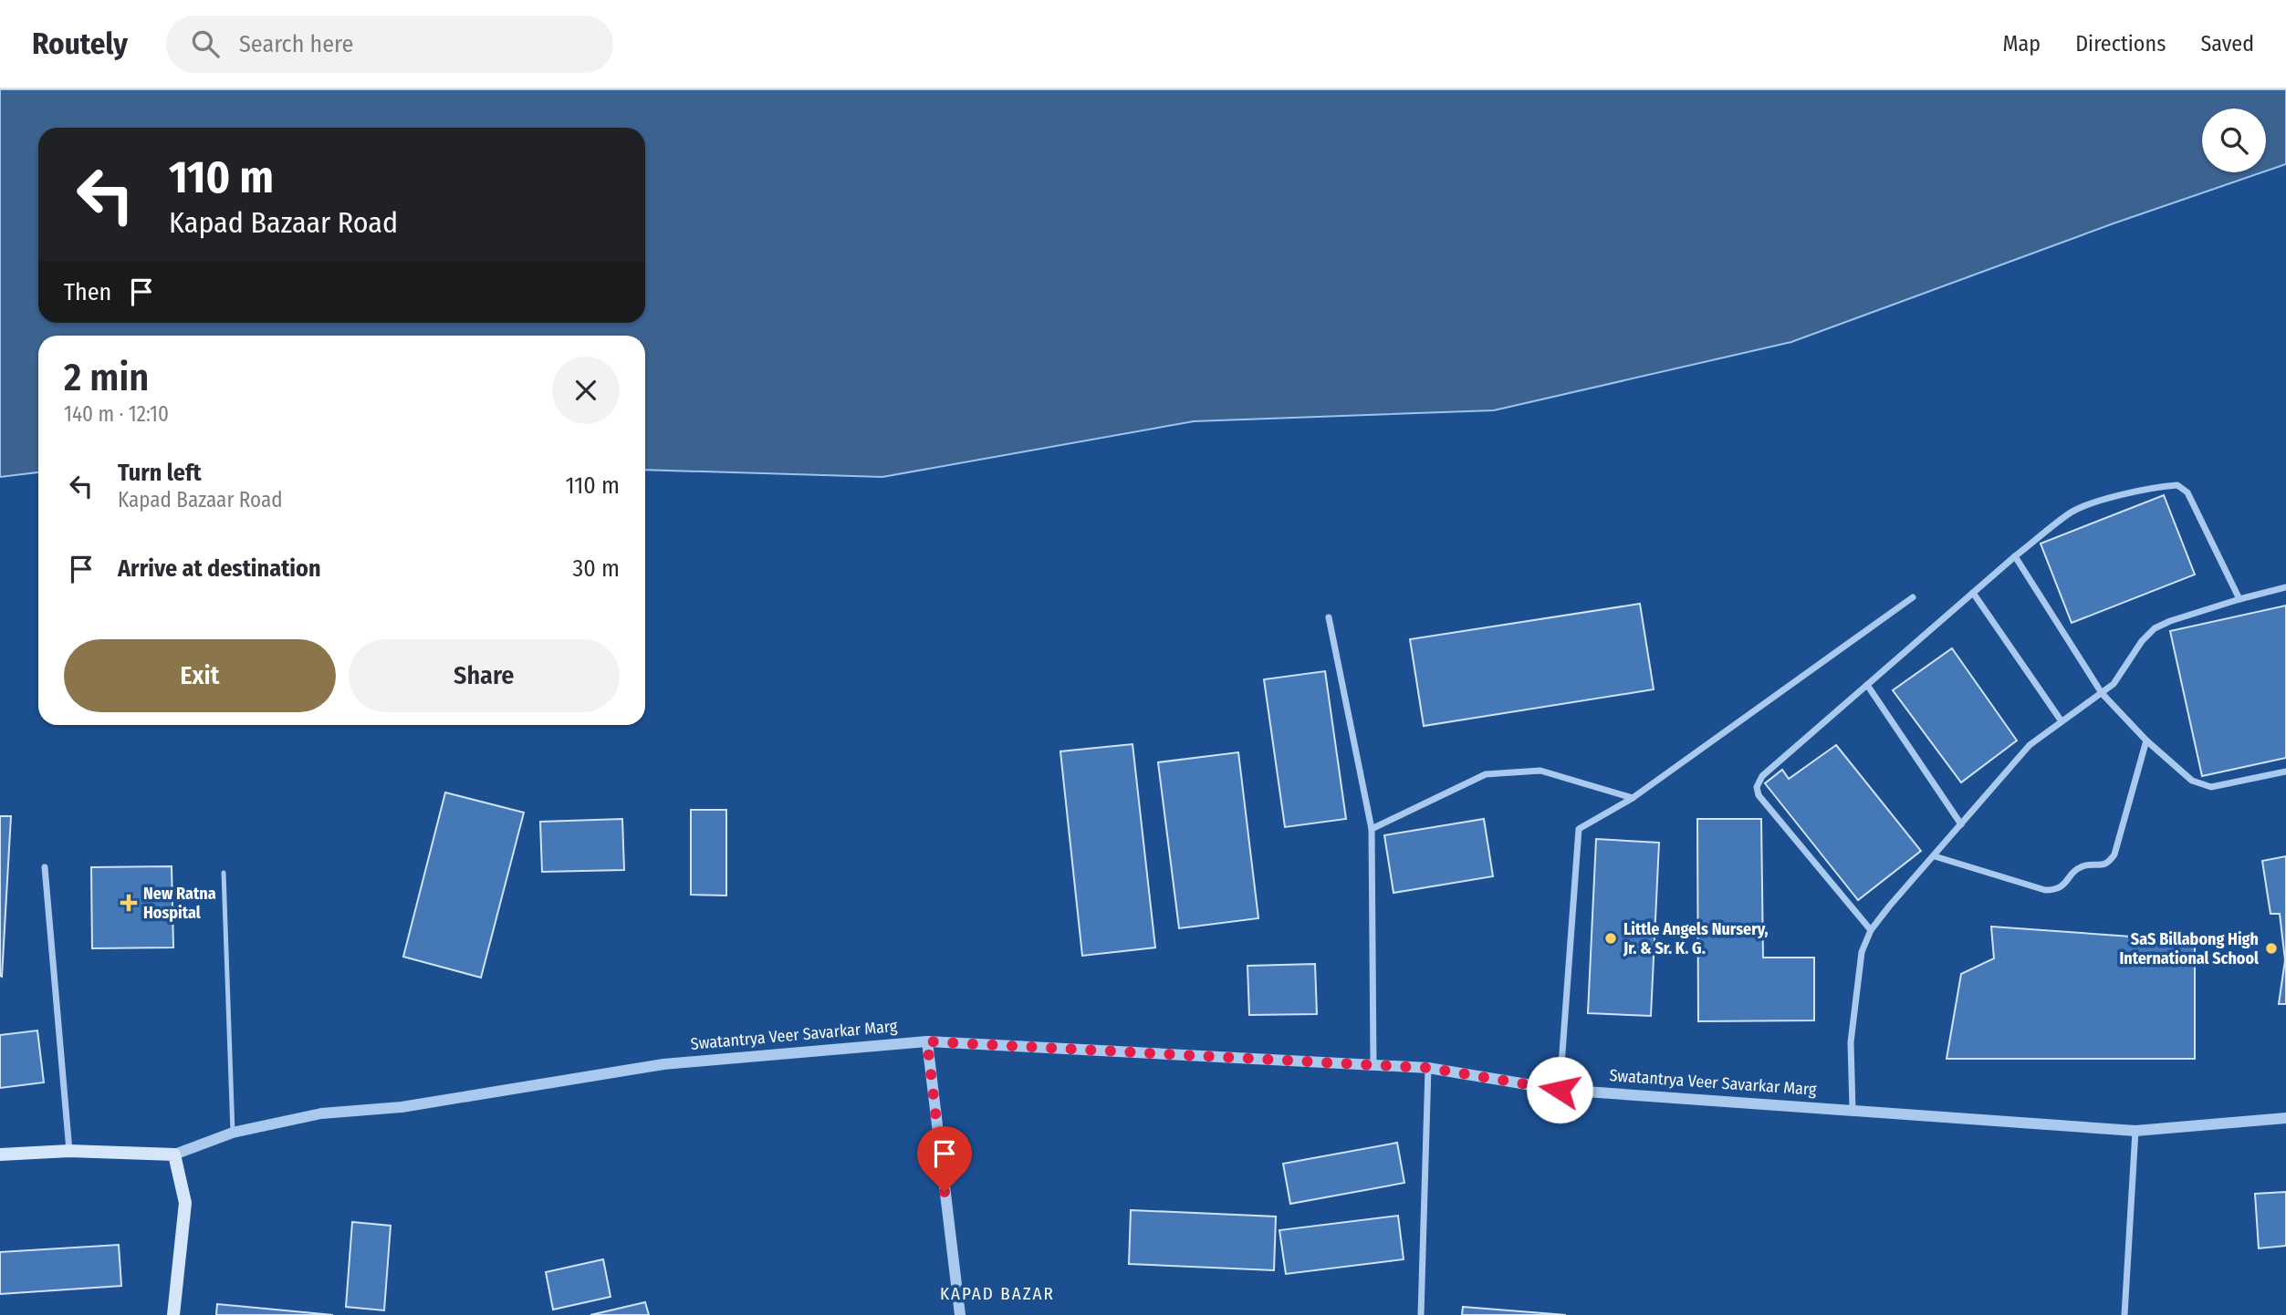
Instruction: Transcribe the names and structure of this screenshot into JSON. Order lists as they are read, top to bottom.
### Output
{
  "streets": {
    "main road": ["Swatantrya Veer Savarkar Marg"]
  },
  "districts": ["KAPAD BAZAR"],
  "places": {
    "health": ["New Ratna Hospital"],
    "other": ["Little Angels Nursery, Jr. & Sr. K. G.", "SaS Billabong High International School"]
  },
  "page": {
    "header": "Routely",
    "search": "Search here",
    "nav": ["Map", "Directions", "Saved"],
    "turn": ["110 m", "Kapad Bazaar Road"],
    "then": "Then",
    "heading": ["2 min", "140 m · 12:10"],
    "list": [
      {
        "name": "Turn left",
        "note": "Kapad Bazaar Road",
        "value": "110 m"
      },
      {
        "name": "Arrive at destination",
        "value": "30 m"
      }
    ],
    "buttons": ["Exit", "Share"]
  }
}
